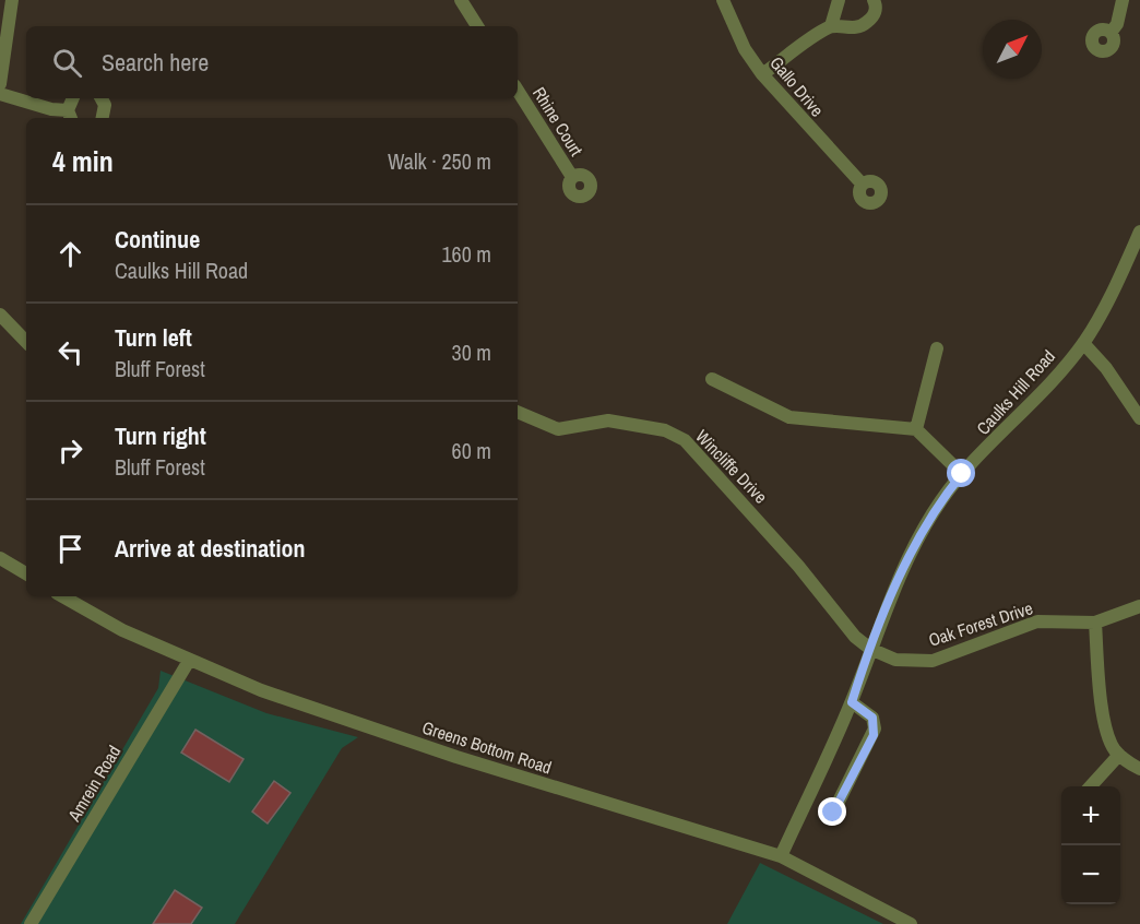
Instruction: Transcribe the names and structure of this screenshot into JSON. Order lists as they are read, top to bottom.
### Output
{
  "streets": {
    "street": [
      "Gallo Drive",
      "Rhine Court",
      "Caulks Hill Road",
      "Wincliffe Drive",
      "Oak Forest Drive",
      "Greens Bottom Road",
      "Amrein Road"
    ]
  },
  "crossings": [
    ["Caulks Hill Road", "Wincliffe Drive"],
    ["Caulks Hill Road", "Oak Forest Drive"],
    ["Caulks Hill Road", "Greens Bottom Road"],
    ["Wincliffe Drive", "Oak Forest Drive"],
    ["Greens Bottom Road", "Amrein Road"]
  ],
  "north": "top right",
  "page": {
    "search": "Search here",
    "heading": ["4 min", "Walk · 250 m"],
    "list": [
      ["Continue", "Caulks Hill Road", "160 m"],
      ["Turn left", "Bluff Forest", "30 m"],
      ["Turn right", "Bluff Forest", "60 m"],
      "Arrive at destination"
    ],
    "map_buttons": ["+", "−"]
  }
}
